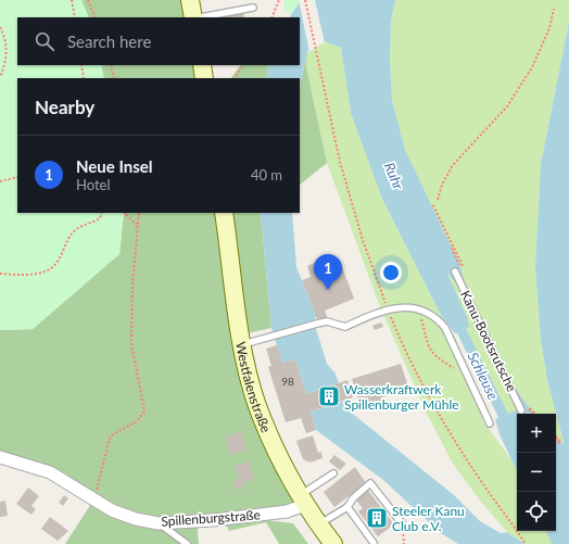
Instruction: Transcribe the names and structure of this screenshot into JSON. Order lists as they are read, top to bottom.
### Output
{
  "streets": {
    "main road": ["Westfalenstraße"],
    "street": ["Spillenburgstraße"],
    "lane": ["Kanu-Bootsrutsche"]
  },
  "crossings": [
    ["Westfalenstraße", "Spillenburgstraße"]
  ],
  "water": ["Ruhr", "Schleuse"],
  "places": {
    "building": ["Wasserkraftwerk Spillenburger Mühle", "Steeler Kanu Club e.V."]
  },
  "house_numbers": ["98"],
  "page": {
    "search": "Search here",
    "heading": "Nearby",
    "list": [
      {
        "mark": "1",
        "name": "Neue Insel",
        "note": "Hotel",
        "value": "40 m"
      }
    ],
    "pins": "1",
    "map_buttons": ["+", "−"]
  }
}
